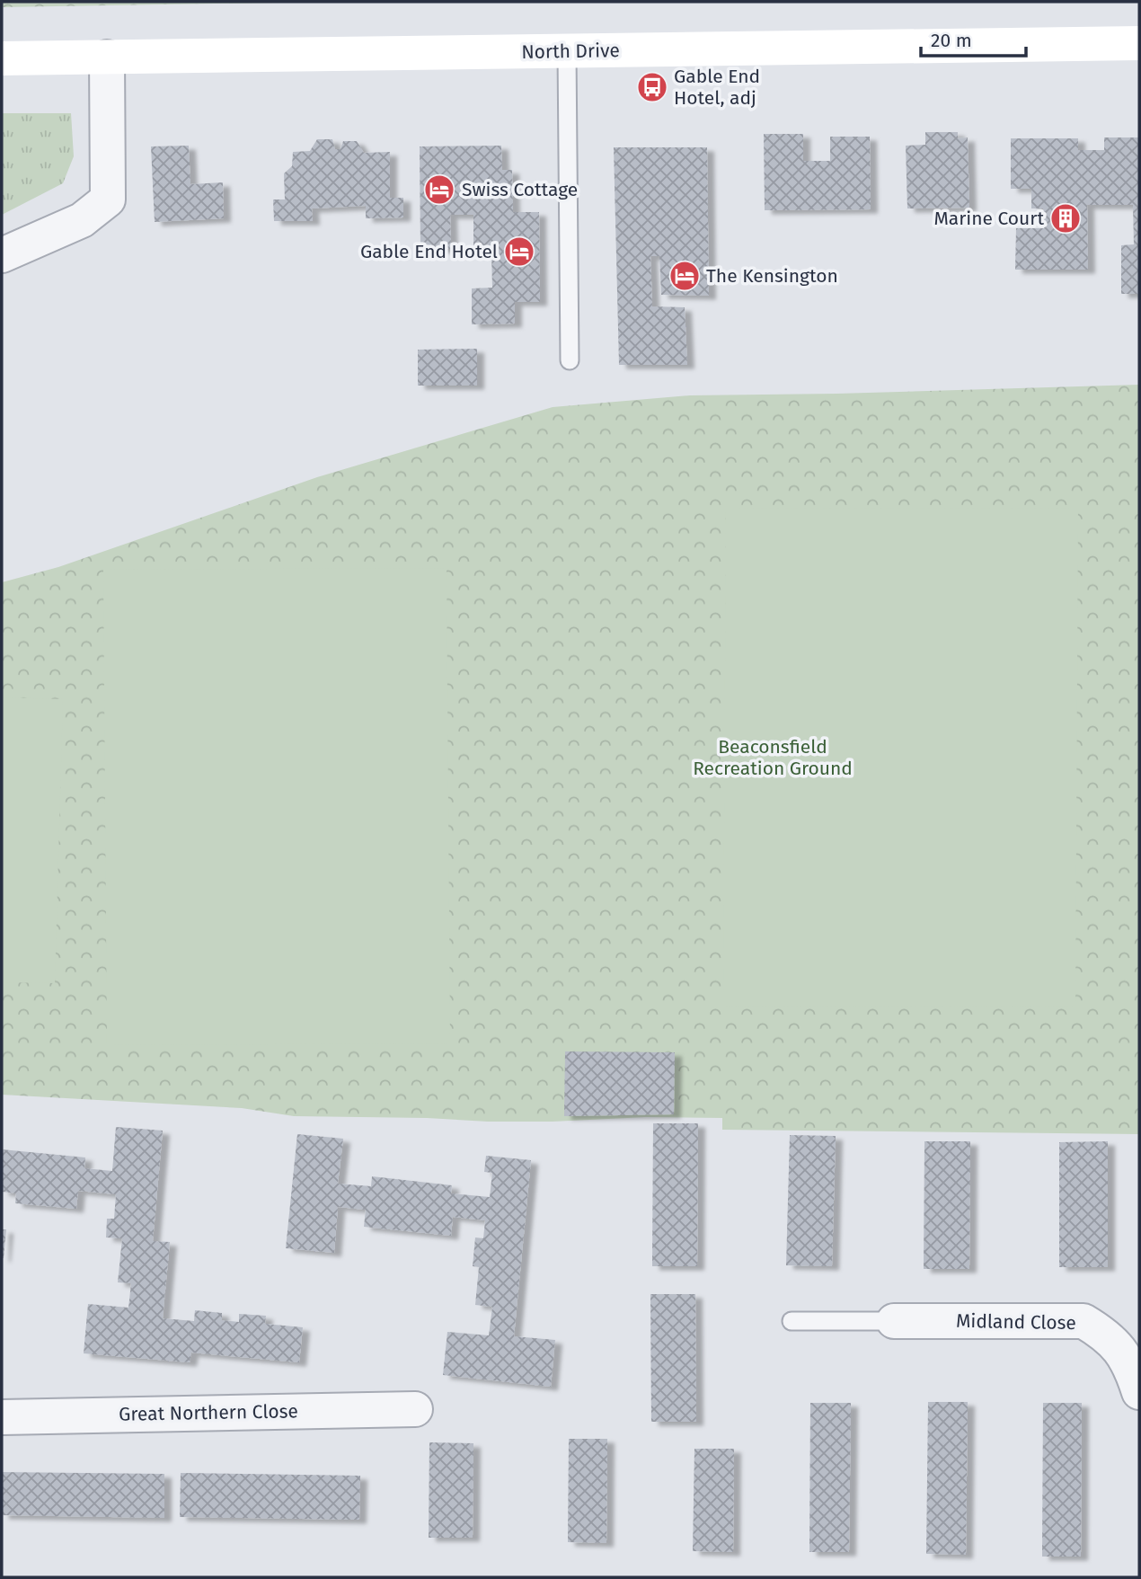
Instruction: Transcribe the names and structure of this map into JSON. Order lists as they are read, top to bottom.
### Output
{
  "streets": {
    "street": ["North Drive", "Midland Close", "Great Northern Close"]
  },
  "parks": ["Beaconsfield Recreation Ground"],
  "places": {
    "bus stop": ["Gable End Hotel, adj"],
    "hotel": ["Swiss Cottage", "Gable End Hotel", "The Kensington"],
    "building": ["Marine Court"]
  },
  "scale_bar": "20 m"
}
